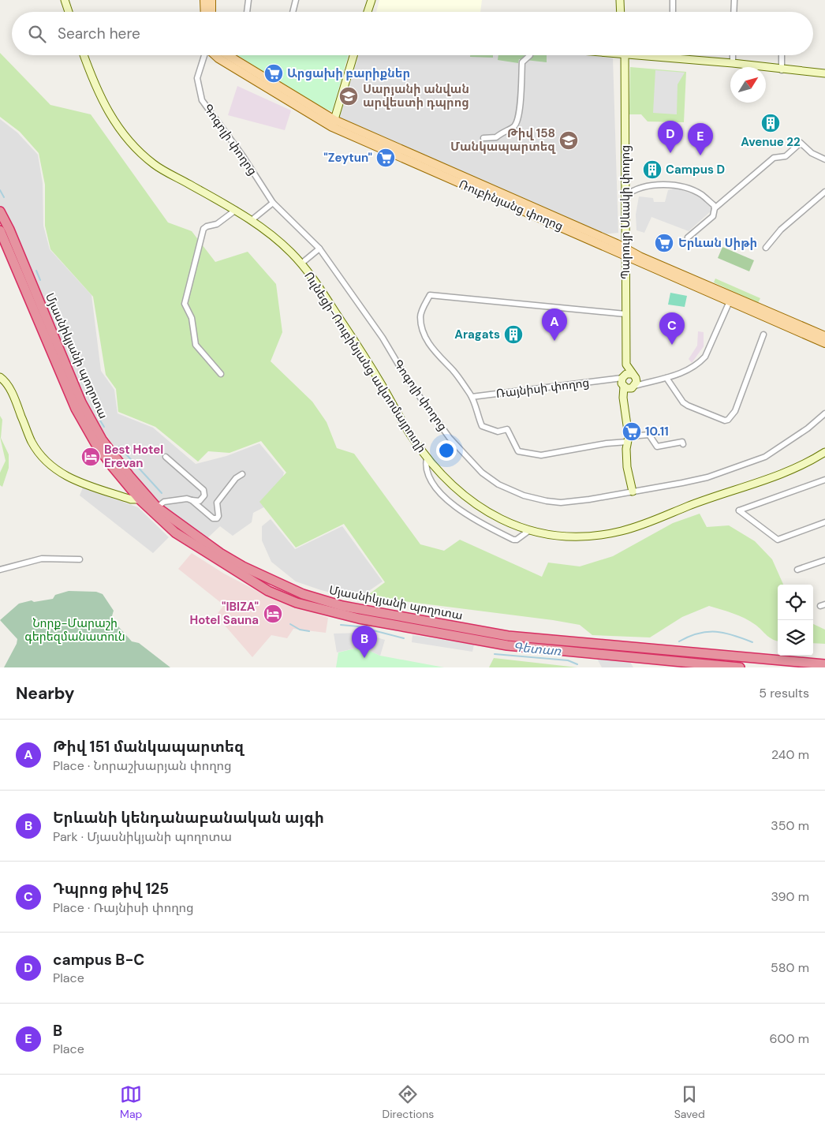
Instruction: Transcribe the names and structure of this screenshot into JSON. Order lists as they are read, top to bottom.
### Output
{
  "streets": {
    "highway": ["Մյասնիկյանի պողոտա"],
    "main road": ["Ռուբինյանց փողոց"],
    "street": [
      "Գոգոլի փողոց",
      "Պարույր Սևակի փողոց",
      "Ուլնեցի-Ռուբինյանց ավտոմայրուղի",
      "Ռայնիսի փողոց"
    ]
  },
  "crossings": [
    ["Ռուբինյանց փողոց", "Պարույր Սևակի փողոց"],
    ["Պարույր Սևակի փողոց", "Ռայնիսի փողոց"]
  ],
  "water": ["Գետառ"],
  "parks": ["Նորք-Մարաշի գերեզմանատուն"],
  "places": {
    "supermarket": [
      "Արցախի բարիքներ",
      "\"Zeytun\"",
      "Երևան Սիթի",
      "10.11"
    ],
    "school or university": ["Սարյանի անվան արվեստի դպրոց", "Թիվ 158 Մանկապարտեզ"],
    "building": ["Avenue 22", "Campus D", "Aragats"],
    "hotel": ["Best Hotel Erevan", "\"IBIZA\" Hotel Sauna"]
  },
  "north": "top right",
  "page": {
    "search": "Search here",
    "pins": [
      "D",
      "E",
      "A",
      "C",
      "B"
    ],
    "heading": ["Nearby", "5 results"],
    "list": [
      {
        "mark": "A",
        "name": "Թիվ 151 մանկապարտեզ",
        "note": "Place · Նորաշխարյան փողոց",
        "value": "240 m"
      },
      {
        "mark": "B",
        "name": "Երևանի կենդանաբանական այգի",
        "note": "Park · Մյասնիկյանի պողոտա",
        "value": "350 m"
      },
      {
        "mark": "C",
        "name": "Դպրոց թիվ 125",
        "note": "Place · Ռայնիսի փողոց",
        "value": "390 m"
      },
      {
        "mark": "D",
        "name": "campus B-C",
        "note": "Place",
        "value": "580 m"
      },
      {
        "mark": "E",
        "name": "B",
        "note": "Place",
        "value": "600 m"
      }
    ],
    "nav": ["Map", "Directions", "Saved"]
  }
}
